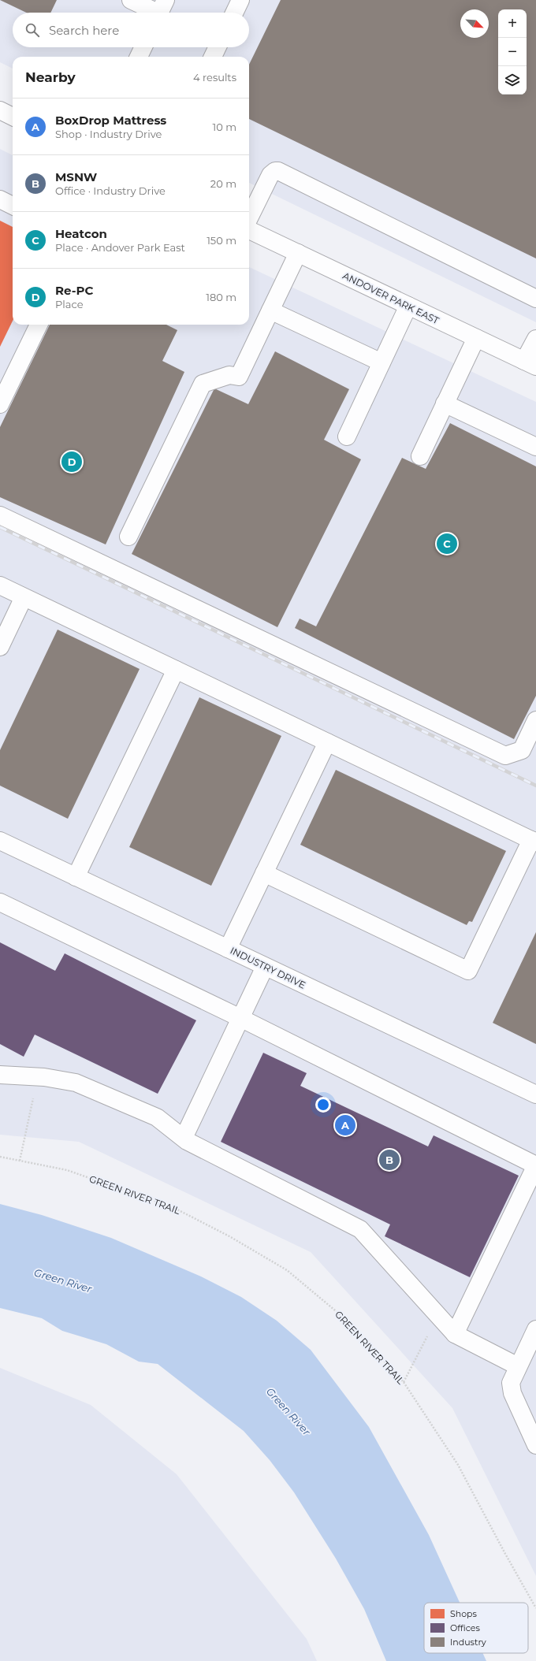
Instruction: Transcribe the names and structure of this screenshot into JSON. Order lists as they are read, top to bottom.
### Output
{
  "streets": {
    "street": ["ANDOVER PARK EAST", "INDUSTRY DRIVE"],
    "path": ["GREEN RIVER TRAIL"]
  },
  "water": ["Green River"],
  "legend": ["Shops", "Offices", "Industry"],
  "north": "bottom right",
  "page": {
    "map_buttons": ["+", "−"],
    "search": "Search here",
    "heading": ["Nearby", "4 results"],
    "list": [
      {
        "mark": "A",
        "name": "BoxDrop Mattress",
        "note": "Shop · Industry Drive",
        "value": "10 m"
      },
      {
        "mark": "B",
        "name": "MSNW",
        "note": "Office · Industry Drive",
        "value": "20 m"
      },
      {
        "mark": "C",
        "name": "Heatcon",
        "note": "Place · Andover Park East",
        "value": "150 m"
      },
      {
        "mark": "D",
        "name": "Re-PC",
        "note": "Place",
        "value": "180 m"
      }
    ],
    "pins": [
      "D",
      "C",
      "A",
      "B"
    ]
  }
}
